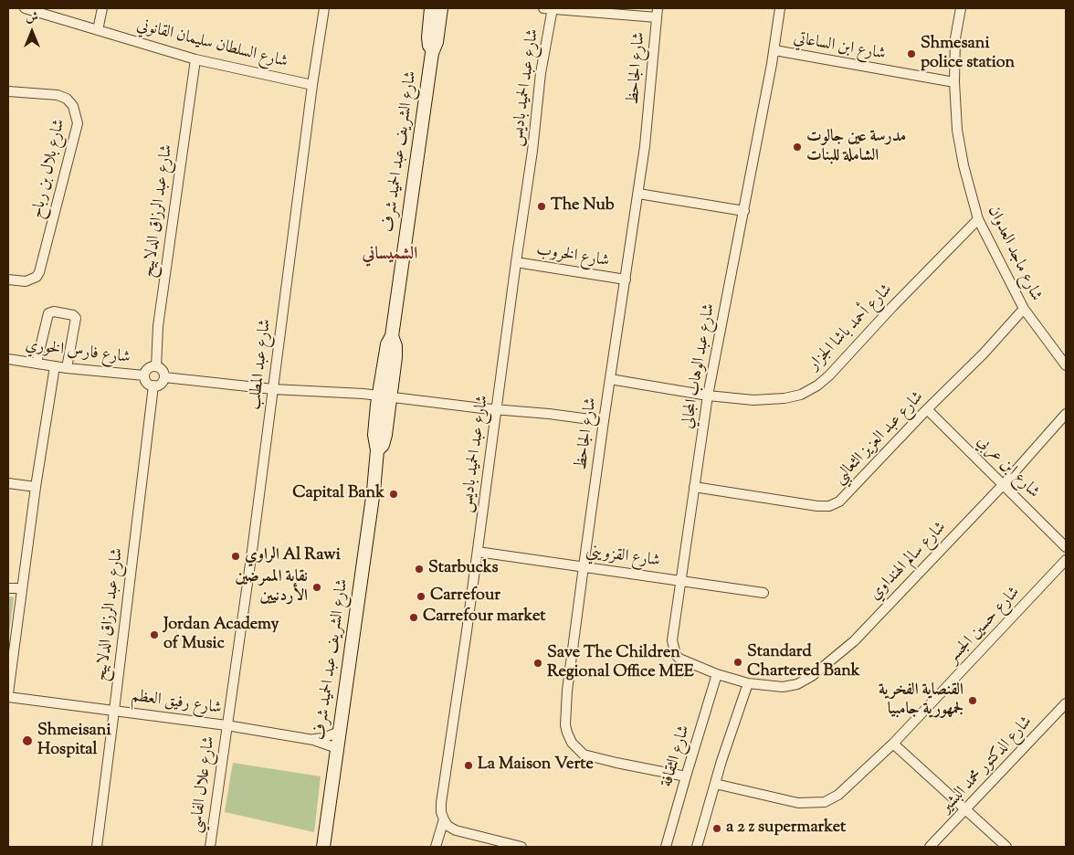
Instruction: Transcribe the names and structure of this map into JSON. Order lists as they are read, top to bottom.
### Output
{
  "streets": {
    "street": [
      "شارع السلطان سليمان القانوني",
      "شارع ابن الساعاتي",
      "شارع الجاحظ",
      "شارع عبد الحميد باديس",
      "شارع الشريف عبد الحميد شرف",
      "شارع بلال بن رباح",
      "شارع عبد الرزاق الدلابيح",
      "شارع ماجد العدوان",
      "شارع الخروب",
      "شارع أحمد باشا الجزار",
      "شارع فارس الخوري",
      "شارع عبد المطلب",
      "شارع عبد الوهاب المجالي",
      "شارع عبد العزيز الثعالبي",
      "شارع ابن عربي",
      "شارع القزويني",
      "شارع سالم الهنداوي",
      "شارع حسين الجسر",
      "شارع رفيق العظم",
      "شارع الثقافة",
      "شارع الدكتور محمد البشير",
      "شارع علال الفاسي"
    ]
  },
  "crossings": [
    ["شارع السلطان سليمان القانوني", "شارع عبد الرزاق الدلابيح"],
    ["شارع السلطان سليمان القانوني", "شارع عبد المطلب"],
    ["شارع ابن الساعاتي", "شارع ماجد العدوان"],
    ["شارع ابن الساعاتي", "شارع عبد الوهاب المجالي"],
    ["شارع الجاحظ", "شارع الخروب"],
    ["شارع الجاحظ", "شارع أحمد باشا الجزار"],
    ["شارع الجاحظ", "شارع القزويني"],
    ["شارع الجاحظ", "شارع الثقافة"],
    ["شارع عبد الحميد باديس", "شارع الخروب"],
    ["شارع عبد الحميد باديس", "شارع القزويني"],
    ["شارع الشريف عبد الحميد شرف", "شارع رفيق العظم"],
    ["شارع عبد الرزاق الدلابيح", "شارع فارس الخوري"],
    ["شارع عبد الرزاق الدلابيح", "شارع رفيق العظم"],
    ["شارع ماجد العدوان", "شارع أحمد باشا الجزار"],
    ["شارع ماجد العدوان", "شارع عبد العزيز الثعالبي"],
    ["شارع أحمد باشا الجزار", "شارع عبد الوهاب المجالي"],
    ["شارع عبد المطلب", "شارع رفيق العظم"],
    ["شارع عبد المطلب", "شارع علال الفاسي"],
    ["شارع عبد الوهاب المجالي", "شارع عبد العزيز الثعالبي"],
    ["شارع عبد الوهاب المجالي", "شارع القزويني"],
    ["شارع عبد الوهاب المجالي", "شارع سالم الهنداوي"],
    ["شارع عبد الوهاب المجالي", "شارع الثقافة"],
    ["شارع عبد العزيز الثعالبي", "شارع ابن عربي"],
    ["شارع ابن عربي", "شارع سالم الهنداوي"],
    ["شارع رفيق العظم", "شارع علال الفاسي"]
  ],
  "districts": ["الشميساني"],
  "places": [
    "Shmesani police station",
    "مدرسة عين جالوت الشاملة للبنات",
    "The Nub",
    "Capital Bank",
    "الراوي Al Rawi",
    "Starbucks",
    "نقابة الممرضين الأردنيين",
    "Carrefour",
    "Carrefour market",
    "Jordan Academy of Music",
    "Standard Chartered Bank",
    "Save The Children Regional Office MEE",
    "القنصاية الفخرية لجمهورية جامبيا",
    "Shmeisani Hospital",
    "La Maison Verte",
    "a 2 z supermarket"
  ],
  "north": "top"
}
